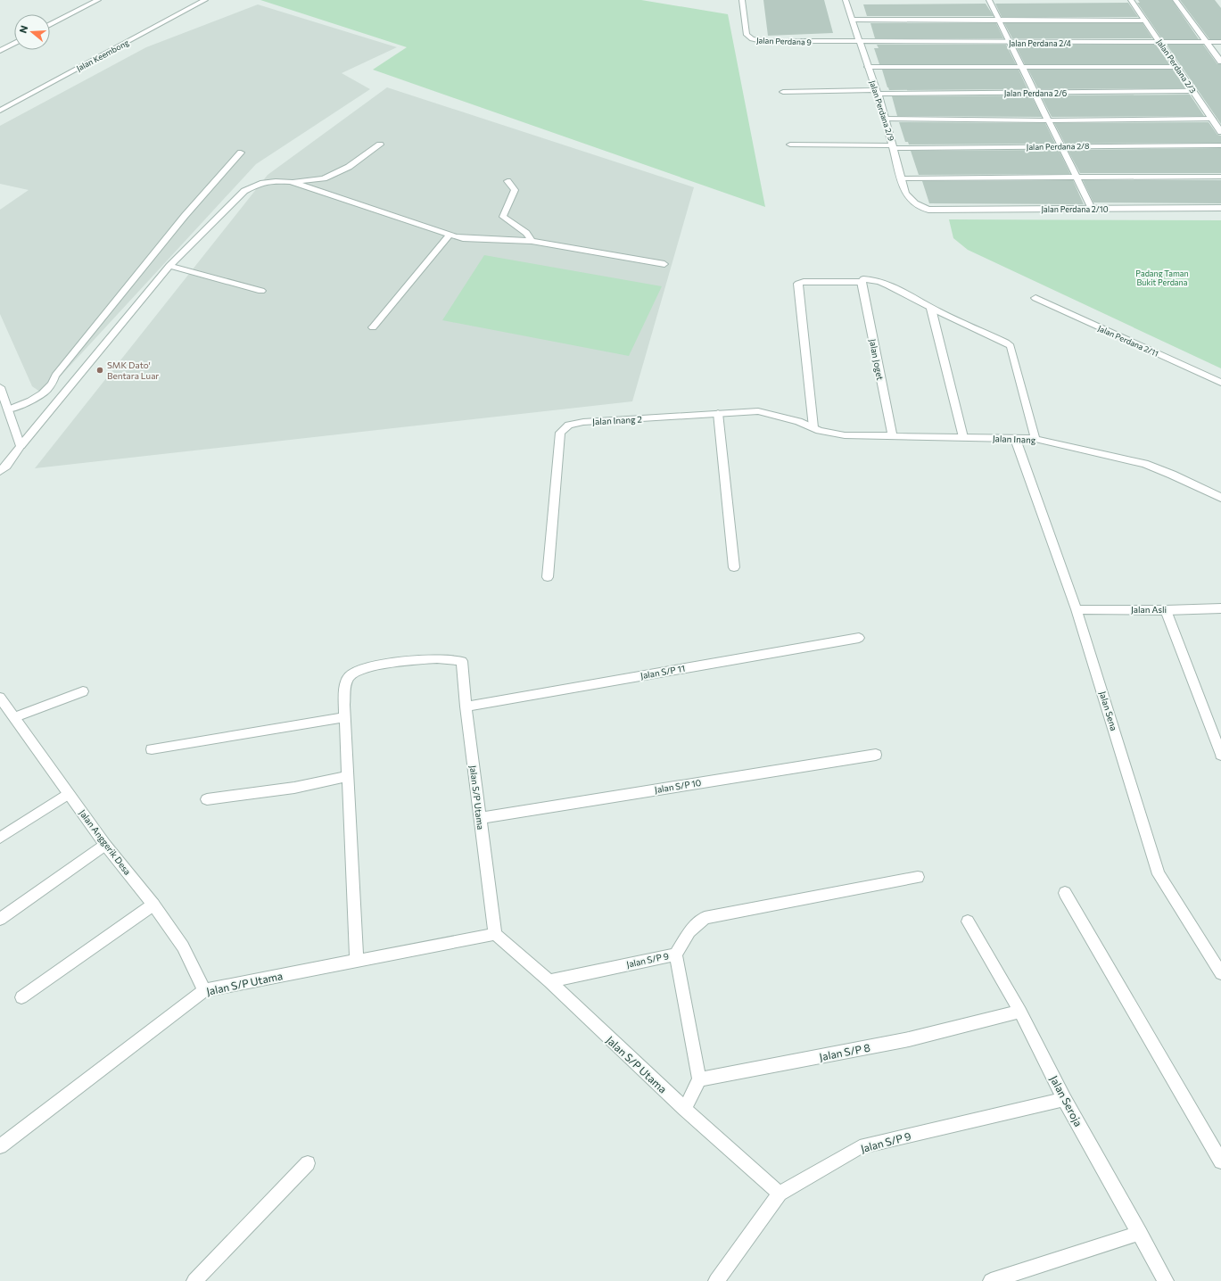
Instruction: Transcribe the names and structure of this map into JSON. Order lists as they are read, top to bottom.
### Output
{
  "streets": {
    "street": [
      "Jalan Perdana 9",
      "Jalan Perdana 2/4",
      "Jalan Keembong",
      "Jalan Perdana 2/3",
      "Jalan Perdana 2/6",
      "Jalan Perdana 2/9",
      "Jalan Perdana 2/8",
      "Jalan Perdana 2/10",
      "Jalan Perdana 2/11",
      "Jalan Joget",
      "Jalan Inang 2",
      "Jalan Inang",
      "Jalan Asli",
      "Jalan S/P 11",
      "Jalan Sena",
      "Jalan S/P 10",
      "Jalan S/P Utama",
      "Jalan Anggerik Desa",
      "Jalan S/P 9",
      "Jalan S/P 8",
      "Jalan Seroja"
    ]
  },
  "crossings": [
    ["Jalan Perdana 9", "Jalan Perdana 2/4"],
    ["Jalan Perdana 9", "Jalan Perdana 2/9"],
    ["Jalan Perdana 2/4", "Jalan Perdana 2/3"],
    ["Jalan Perdana 2/4", "Jalan Perdana 2/9"],
    ["Jalan Perdana 2/3", "Jalan Perdana 2/6"],
    ["Jalan Perdana 2/6", "Jalan Perdana 2/9"],
    ["Jalan Perdana 2/9", "Jalan Perdana 2/8"],
    ["Jalan Perdana 2/9", "Jalan Perdana 2/10"],
    ["Jalan Joget", "Jalan Inang"],
    ["Jalan Inang 2", "Jalan Inang"],
    ["Jalan Inang", "Jalan Sena"],
    ["Jalan Asli", "Jalan Sena"],
    ["Jalan S/P 11", "Jalan S/P Utama"],
    ["Jalan S/P 10", "Jalan S/P Utama"],
    ["Jalan S/P Utama", "Jalan Anggerik Desa"],
    ["Jalan S/P Utama", "Jalan S/P 9"],
    ["Jalan S/P 9", "Jalan Seroja"],
    ["Jalan S/P 8", "Jalan Seroja"]
  ],
  "parks": ["Padang Taman Bukit Perdana"],
  "places": ["SMK Dato' Bentara Luar"],
  "north": "left"
}
